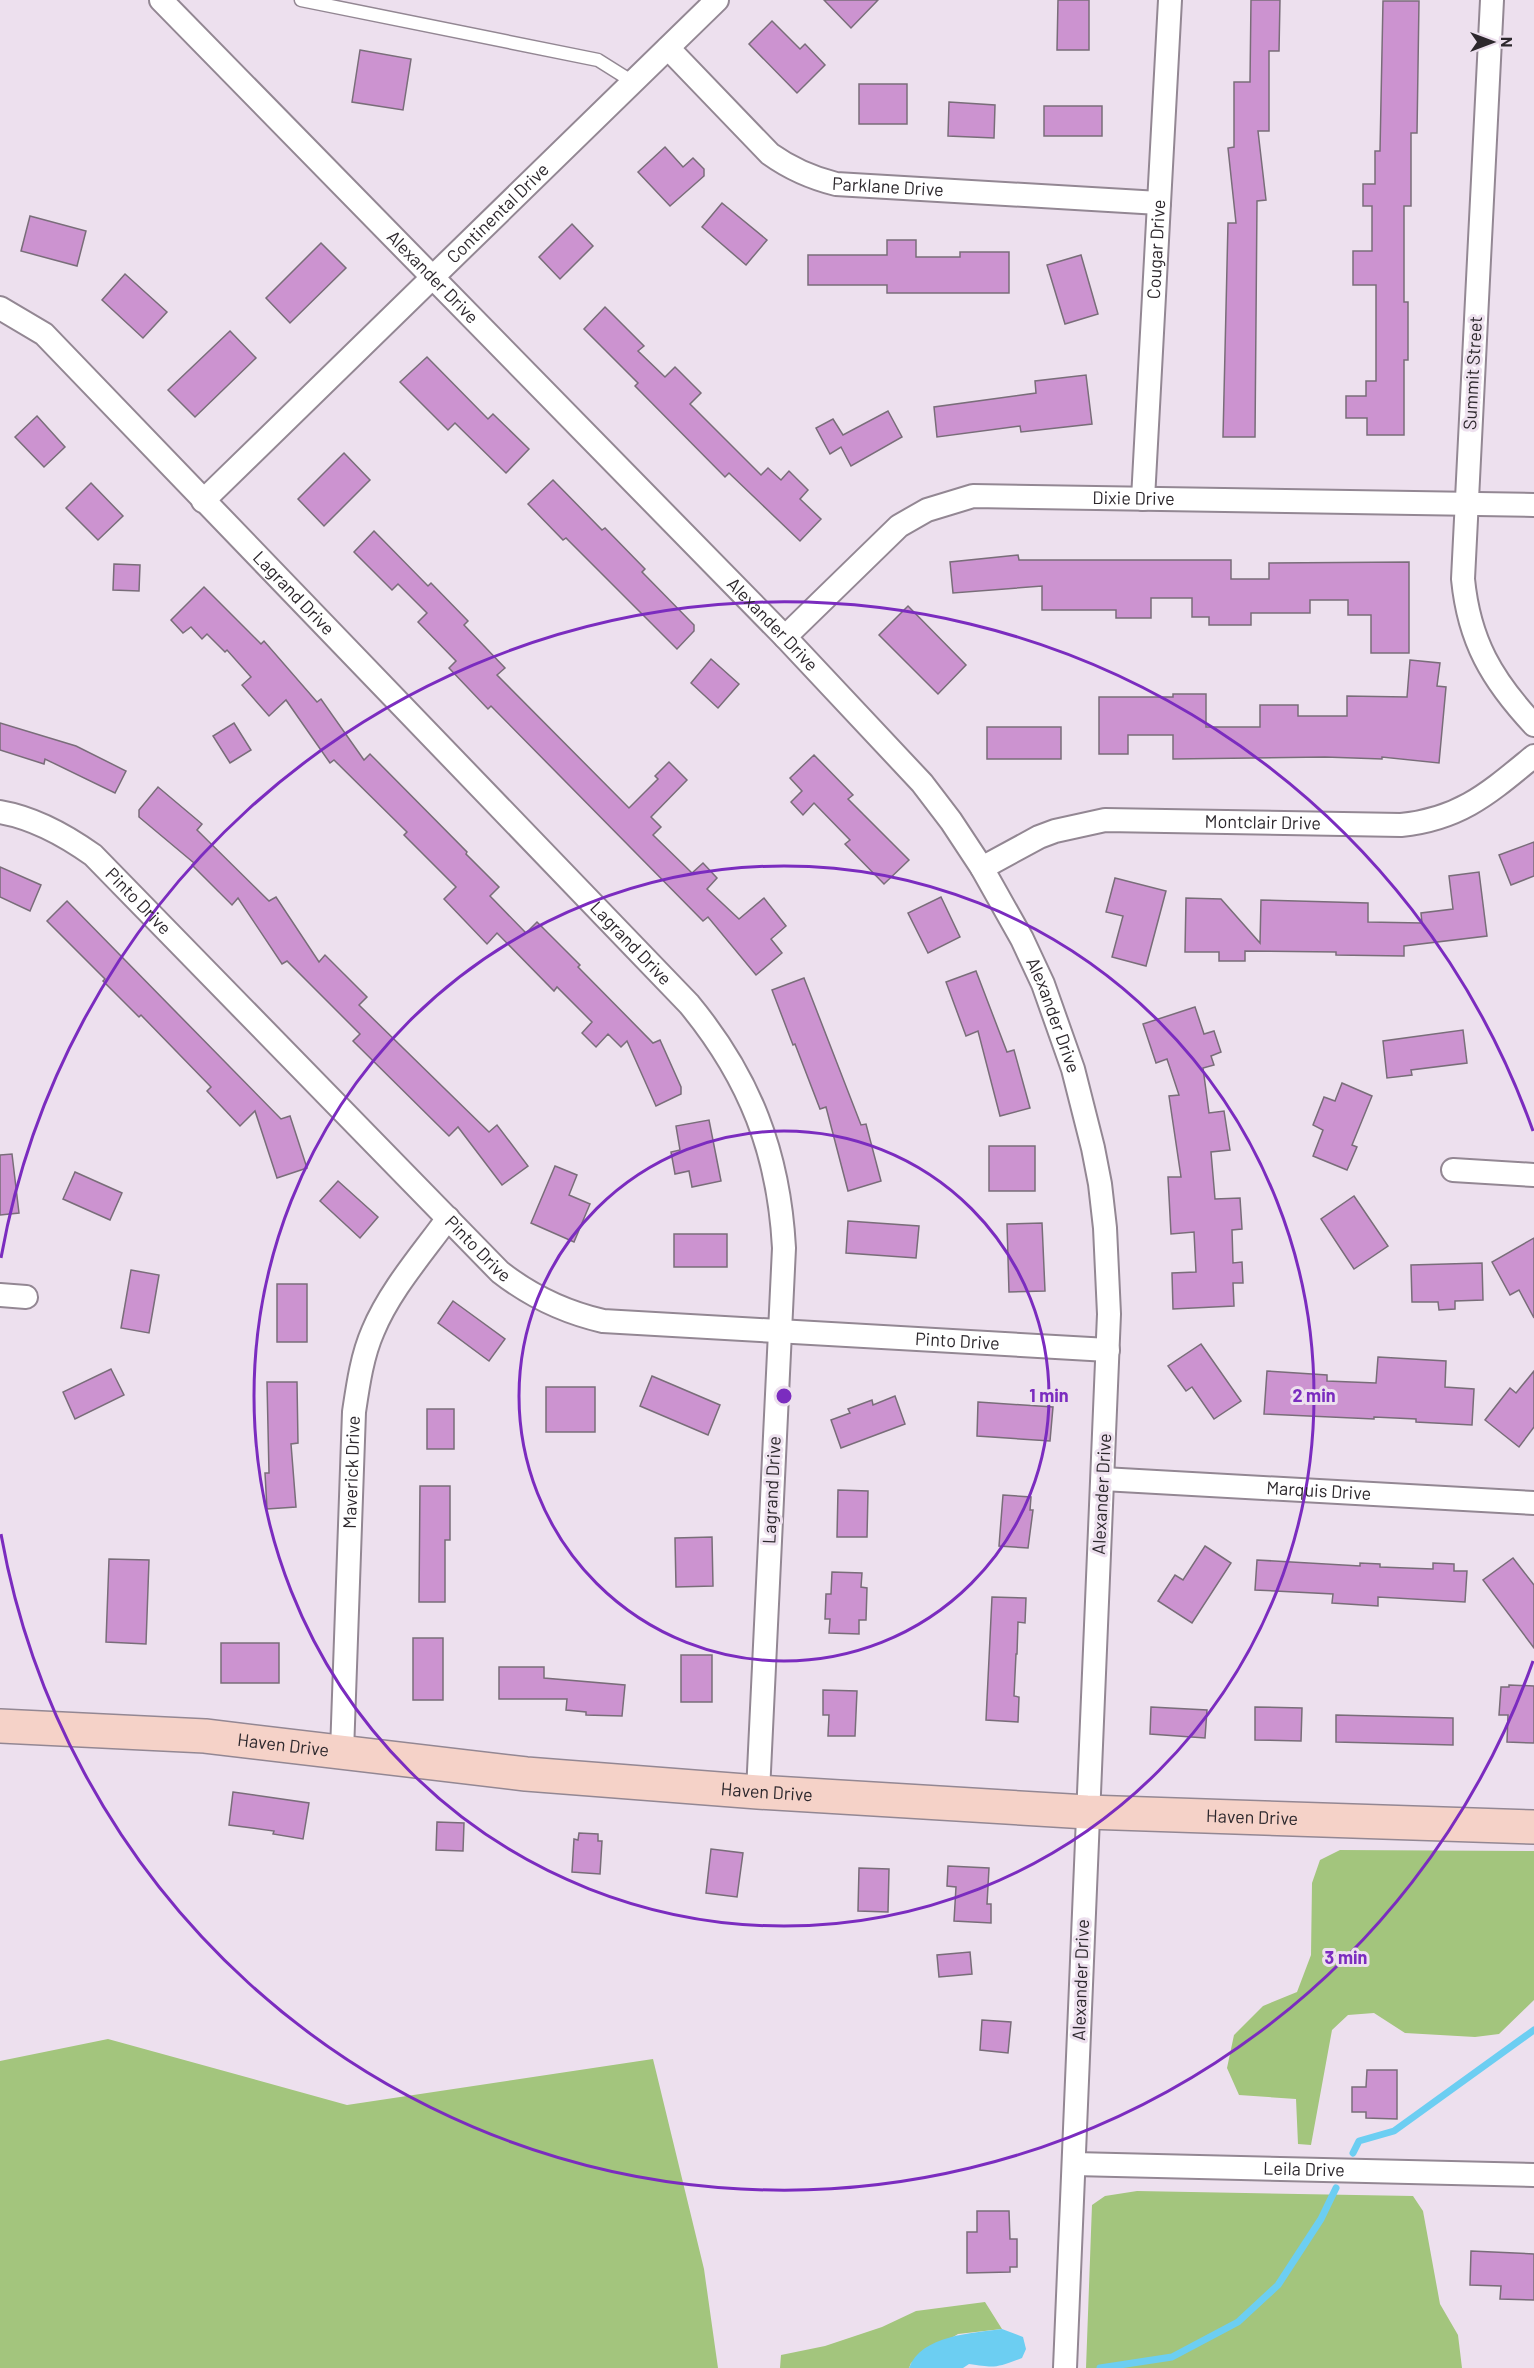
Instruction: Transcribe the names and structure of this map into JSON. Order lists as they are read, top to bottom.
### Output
{
  "streets": {
    "street": [
      "Parklane Drive",
      "Continental Drive",
      "Cougar Drive",
      "Alexander Drive",
      "Summit Street",
      "Dixie Drive",
      "Lagrand Drive",
      "Montclair Drive",
      "Pinto Drive",
      "Maverick Drive",
      "Marquis Drive",
      "Haven Drive",
      "Leila Drive"
    ]
  },
  "crossings": [
    ["Parklane Drive", "Continental Drive"],
    ["Parklane Drive", "Cougar Drive"],
    ["Continental Drive", "Alexander Drive"],
    ["Continental Drive", "Lagrand Drive"],
    ["Cougar Drive", "Dixie Drive"],
    ["Alexander Drive", "Dixie Drive"],
    ["Alexander Drive", "Montclair Drive"],
    ["Alexander Drive", "Pinto Drive"],
    ["Alexander Drive", "Marquis Drive"],
    ["Alexander Drive", "Haven Drive"],
    ["Alexander Drive", "Leila Drive"],
    ["Summit Street", "Dixie Drive"],
    ["Lagrand Drive", "Pinto Drive"],
    ["Lagrand Drive", "Haven Drive"],
    ["Pinto Drive", "Maverick Drive"],
    ["Maverick Drive", "Haven Drive"]
  ],
  "north": "right",
  "rings": ["1 min", "2 min", "3 min"]
}
